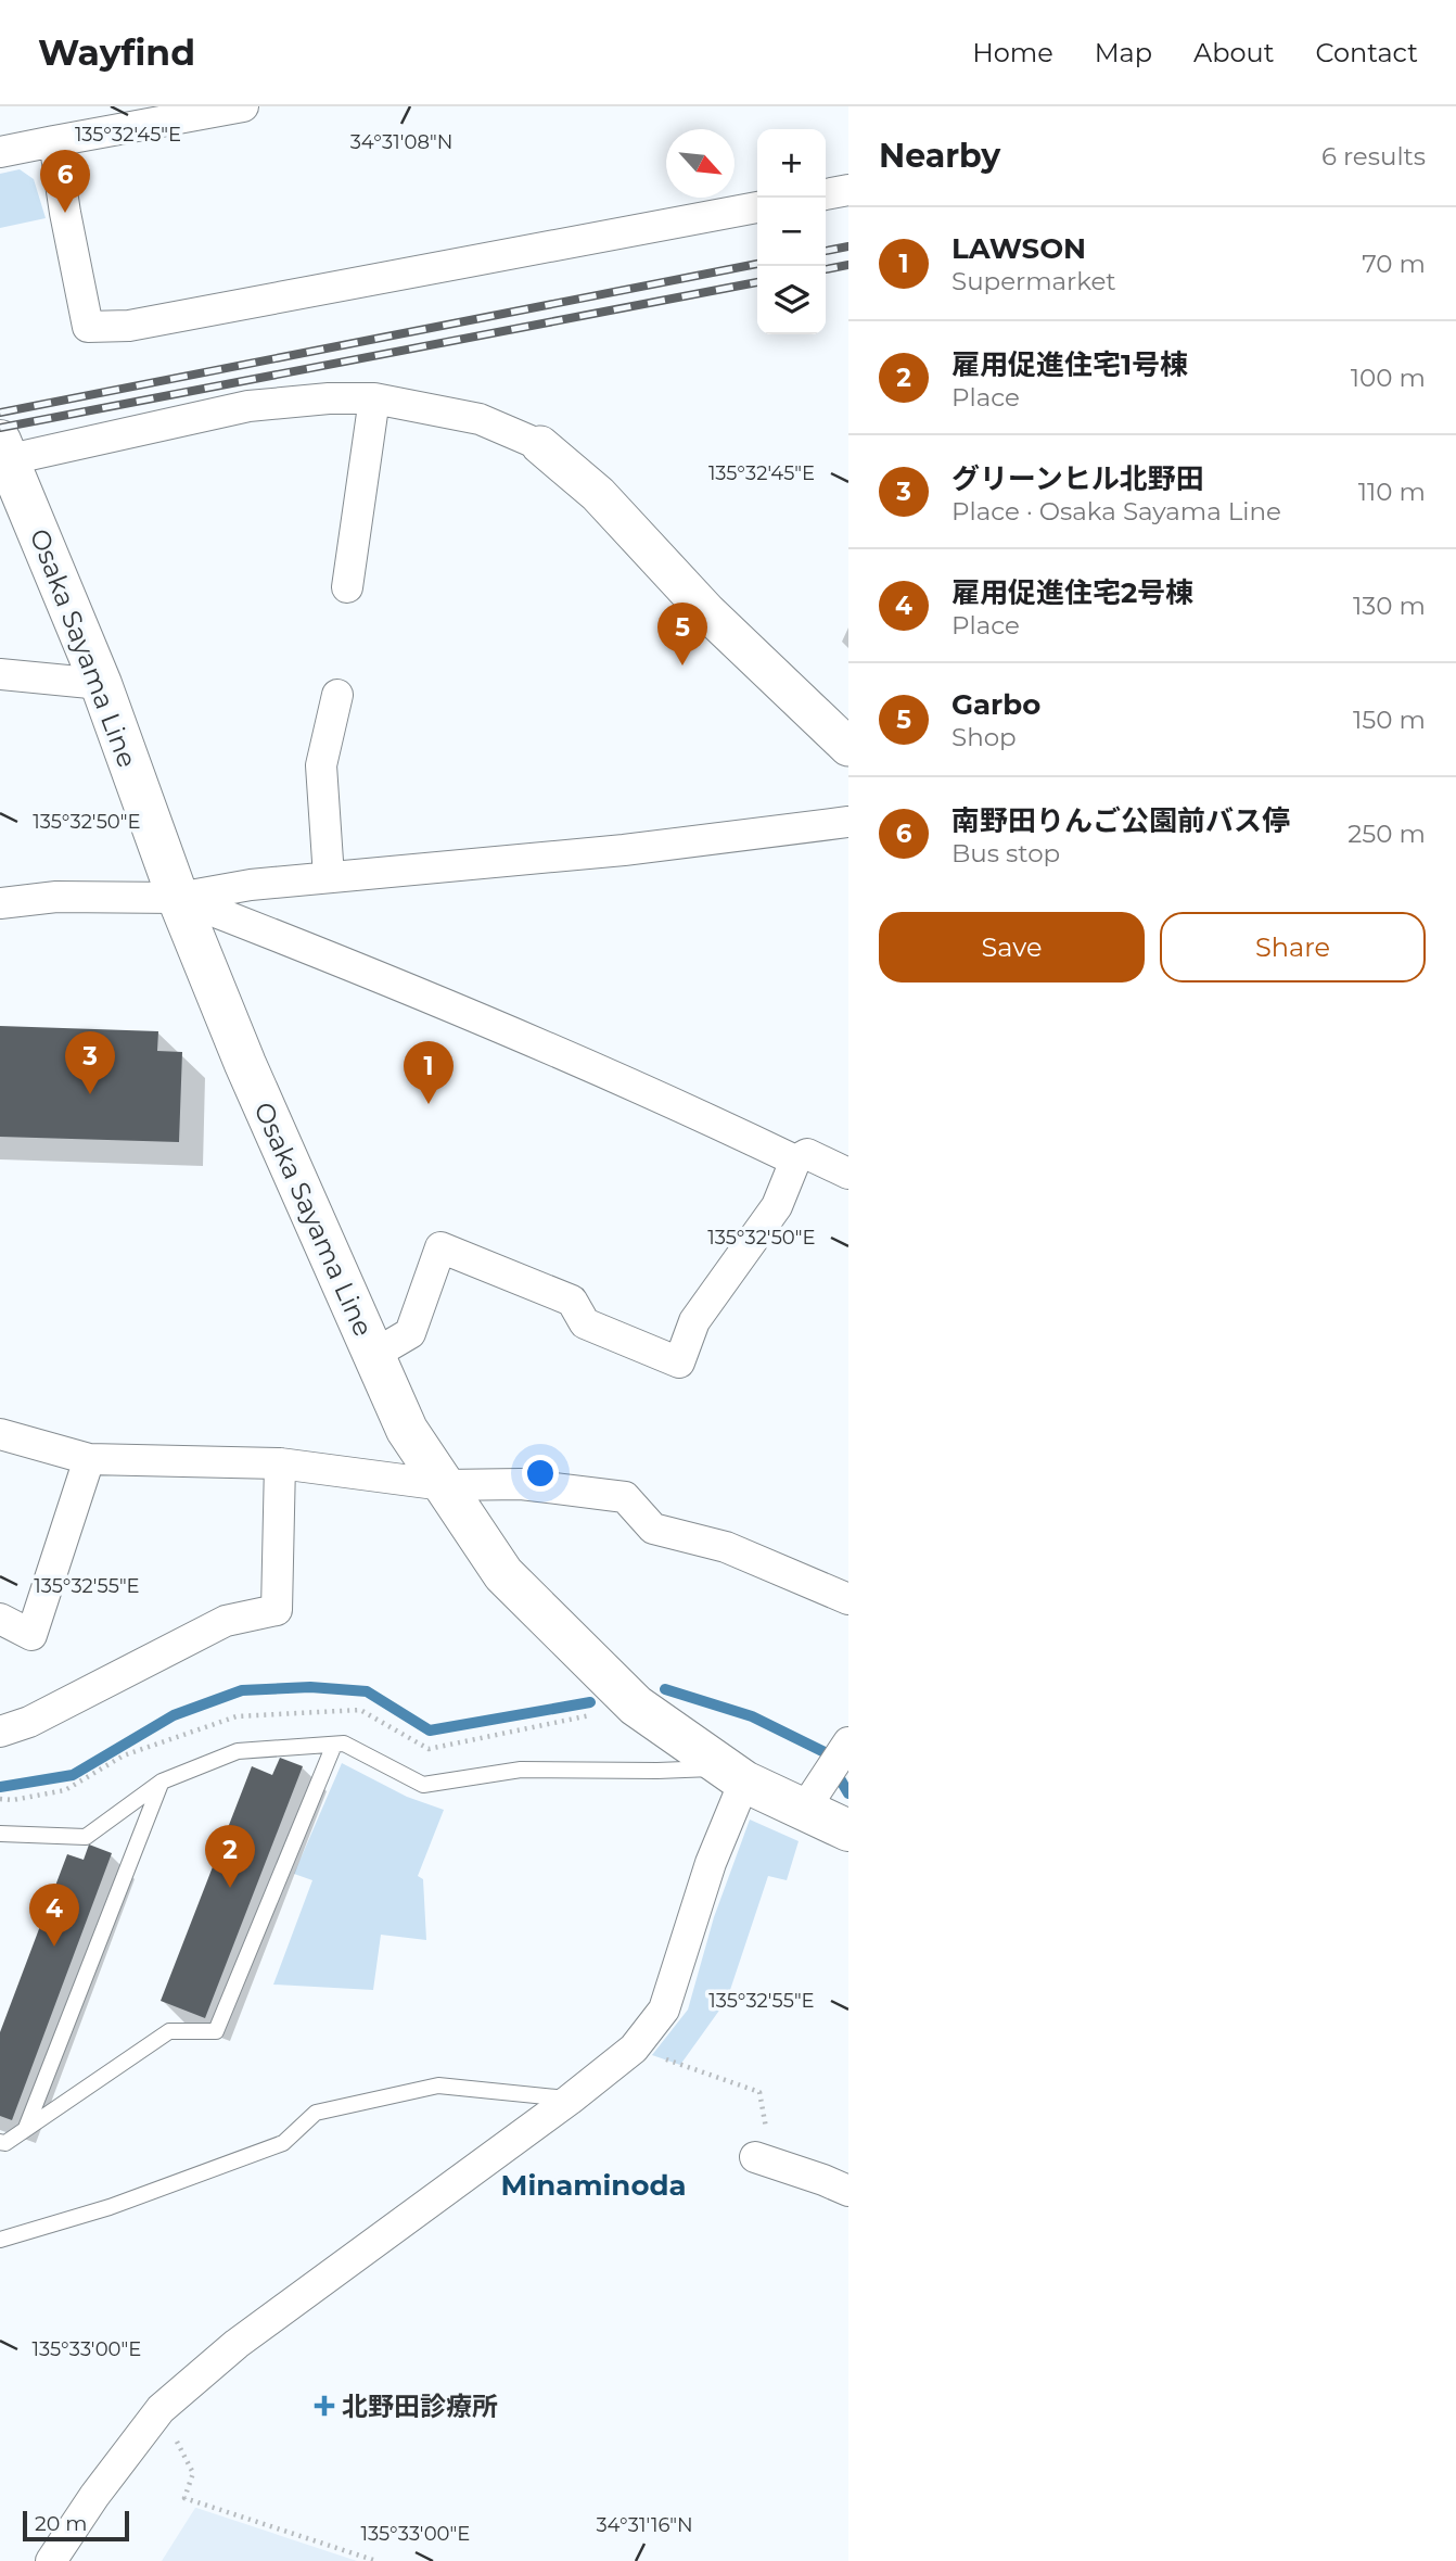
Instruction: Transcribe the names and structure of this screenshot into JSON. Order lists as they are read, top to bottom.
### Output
{
  "streets": {
    "main road": ["Osaka Sayama Line"]
  },
  "districts": ["Minaminoda"],
  "places": {
    "health": ["北野田診療所"]
  },
  "scale_bar": "20 m",
  "north": "bottom right",
  "page": {
    "header": "Wayfind",
    "nav": [
      "Home",
      "Map",
      "About",
      "Contact"
    ],
    "heading": ["Nearby", "6 results"],
    "map_buttons": ["+", "−"],
    "pins": [
      "6",
      "5",
      "3",
      "1",
      "2",
      "4"
    ],
    "list": [
      {
        "mark": "1",
        "name": "LAWSON",
        "note": "Supermarket",
        "value": "70 m"
      },
      {
        "mark": "2",
        "name": "雇用促進住宅1号棟",
        "note": "Place",
        "value": "100 m"
      },
      {
        "mark": "3",
        "name": "グリーンヒル北野田",
        "note": "Place · Osaka Sayama Line",
        "value": "110 m"
      },
      {
        "mark": "4",
        "name": "雇用促進住宅2号棟",
        "note": "Place",
        "value": "130 m"
      },
      {
        "mark": "5",
        "name": "Garbo",
        "note": "Shop",
        "value": "150 m"
      },
      {
        "mark": "6",
        "name": "南野田りんご公園前バス停",
        "note": "Bus stop",
        "value": "250 m"
      }
    ],
    "buttons": ["Save", "Share"],
    "scale": "20 m"
  },
  "coordinates": [
    "135°32'45\"E",
    "34°31'08\"N",
    "135°32'50\"E",
    "135°32'55\"E",
    "135°33'00\"E",
    "34°31'16\"N"
  ]
}
